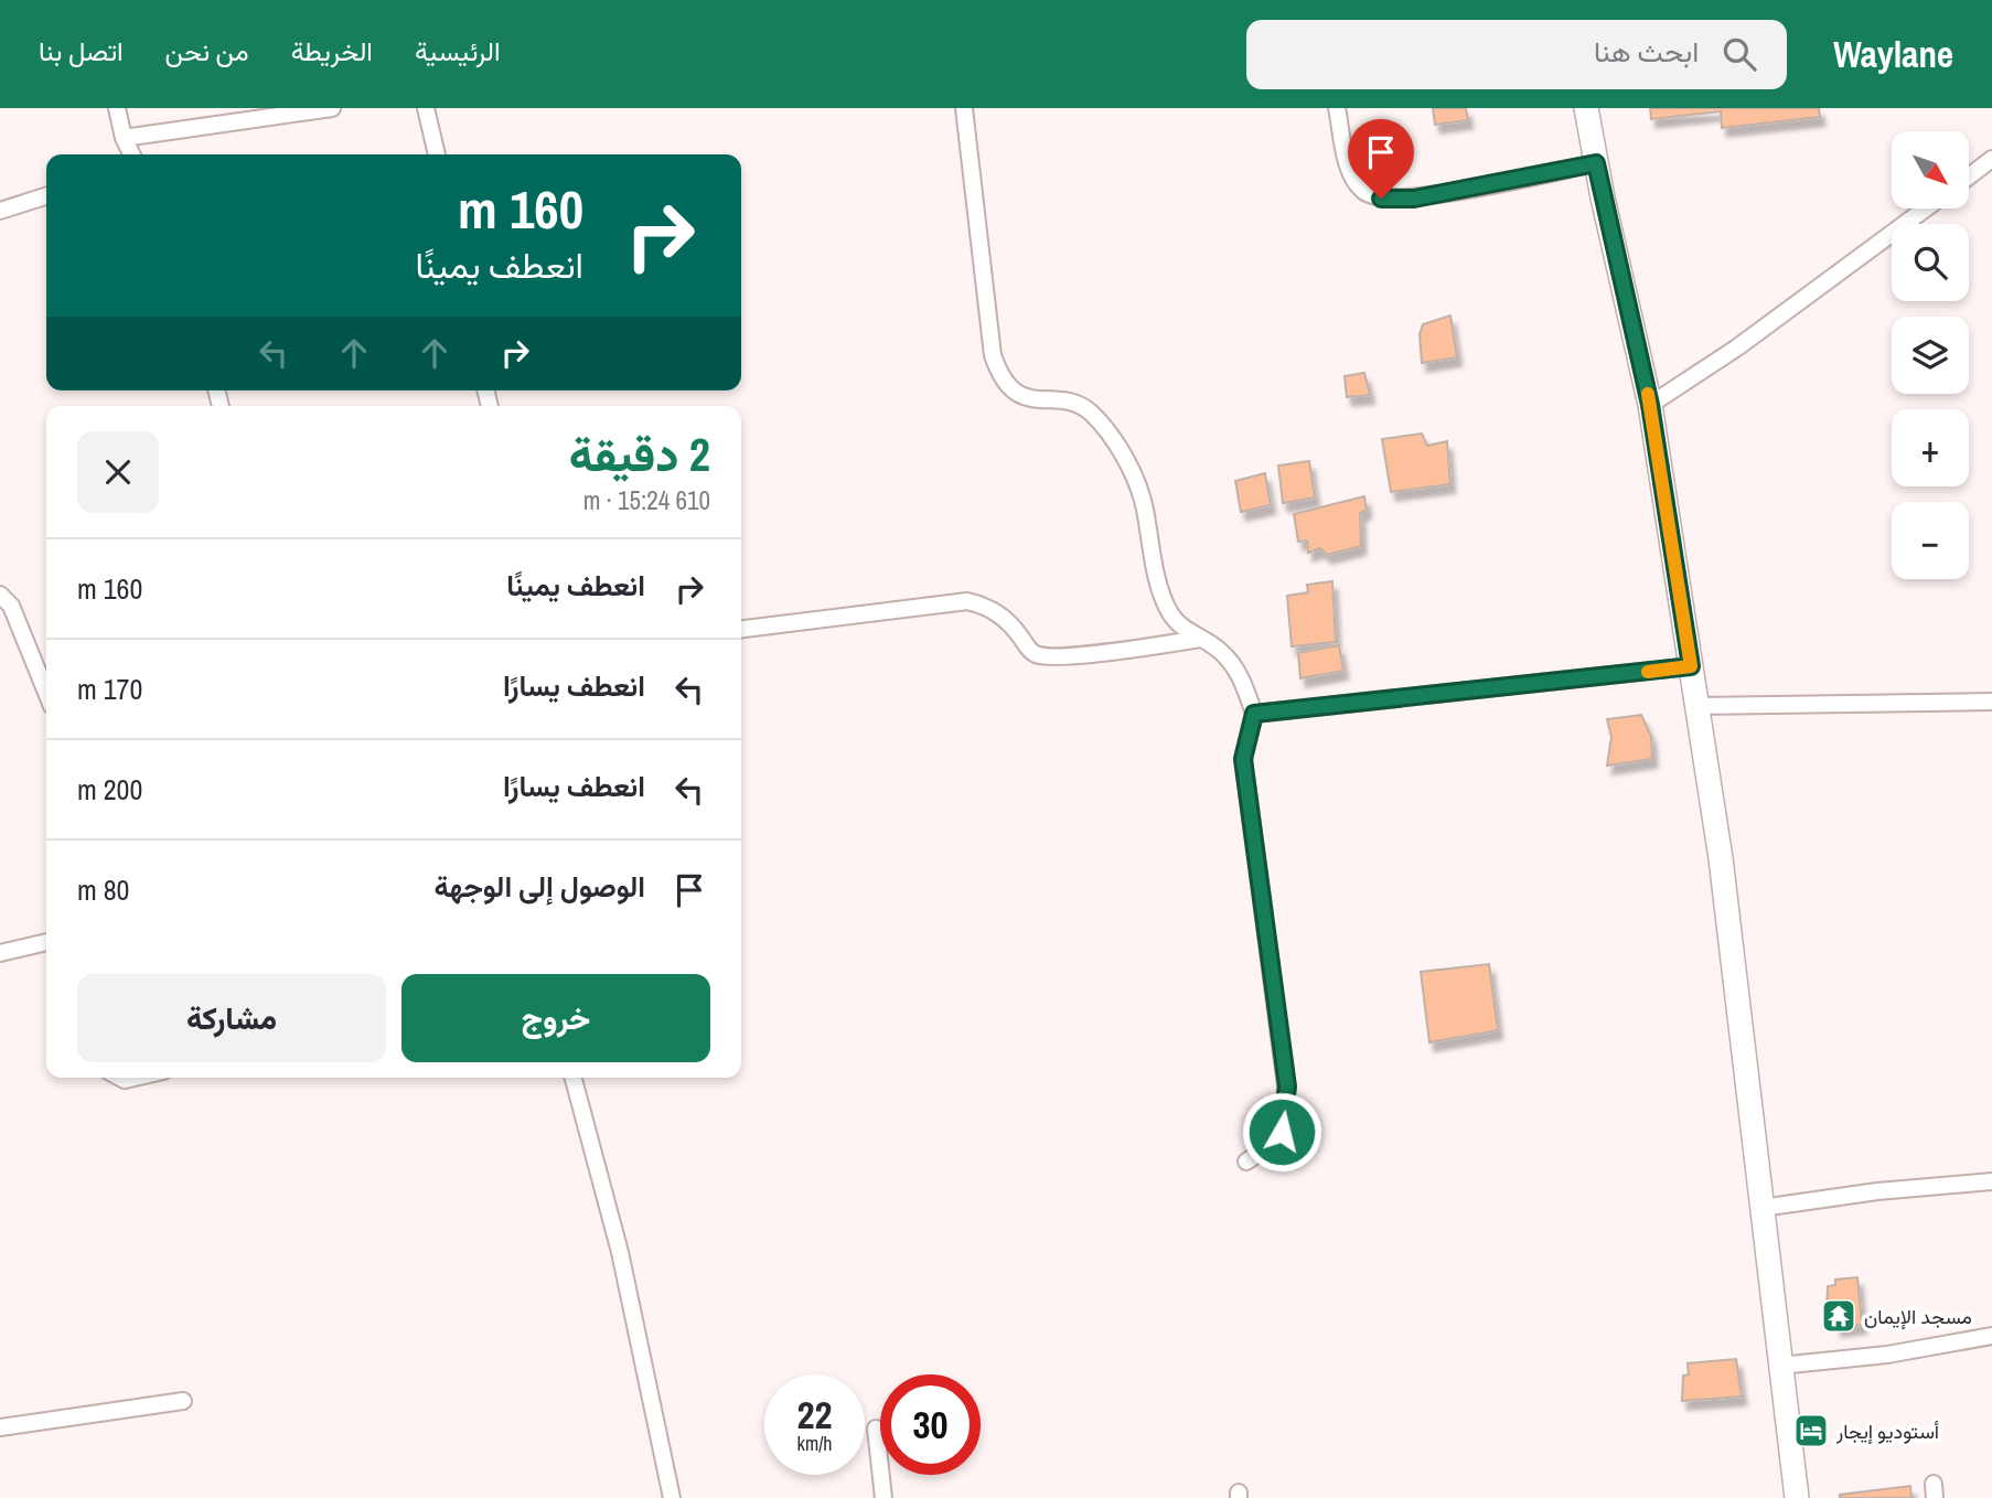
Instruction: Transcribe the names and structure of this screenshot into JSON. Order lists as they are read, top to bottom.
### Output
{
  "places": {
    "temple": ["مسجد الإيمان"],
    "hotel": ["أستوديو إيجار"]
  },
  "north": "bottom right",
  "page": {
    "header": "Waylane",
    "search": "ابحث هنا",
    "nav": [
      "الرئيسية",
      "الخريطة",
      "من نحن",
      "اتصل بنا"
    ],
    "map_buttons": ["+", "−"],
    "turn": ["160 m", "انعطف يمينًا"],
    "heading": ["2 دقيقة", "610 m · 15:24"],
    "list": [
      {
        "name": "انعطف يمينًا",
        "value": "160 m"
      },
      {
        "name": "انعطف يسارًا",
        "value": "170 m"
      },
      {
        "name": "انعطف يسارًا",
        "value": "200 m"
      },
      {
        "name": "الوصول إلى الوجهة",
        "value": "80 m"
      }
    ],
    "buttons": ["خروج", "مشاركة"],
    "speed": "22 km/h",
    "limit": "30"
  }
}
